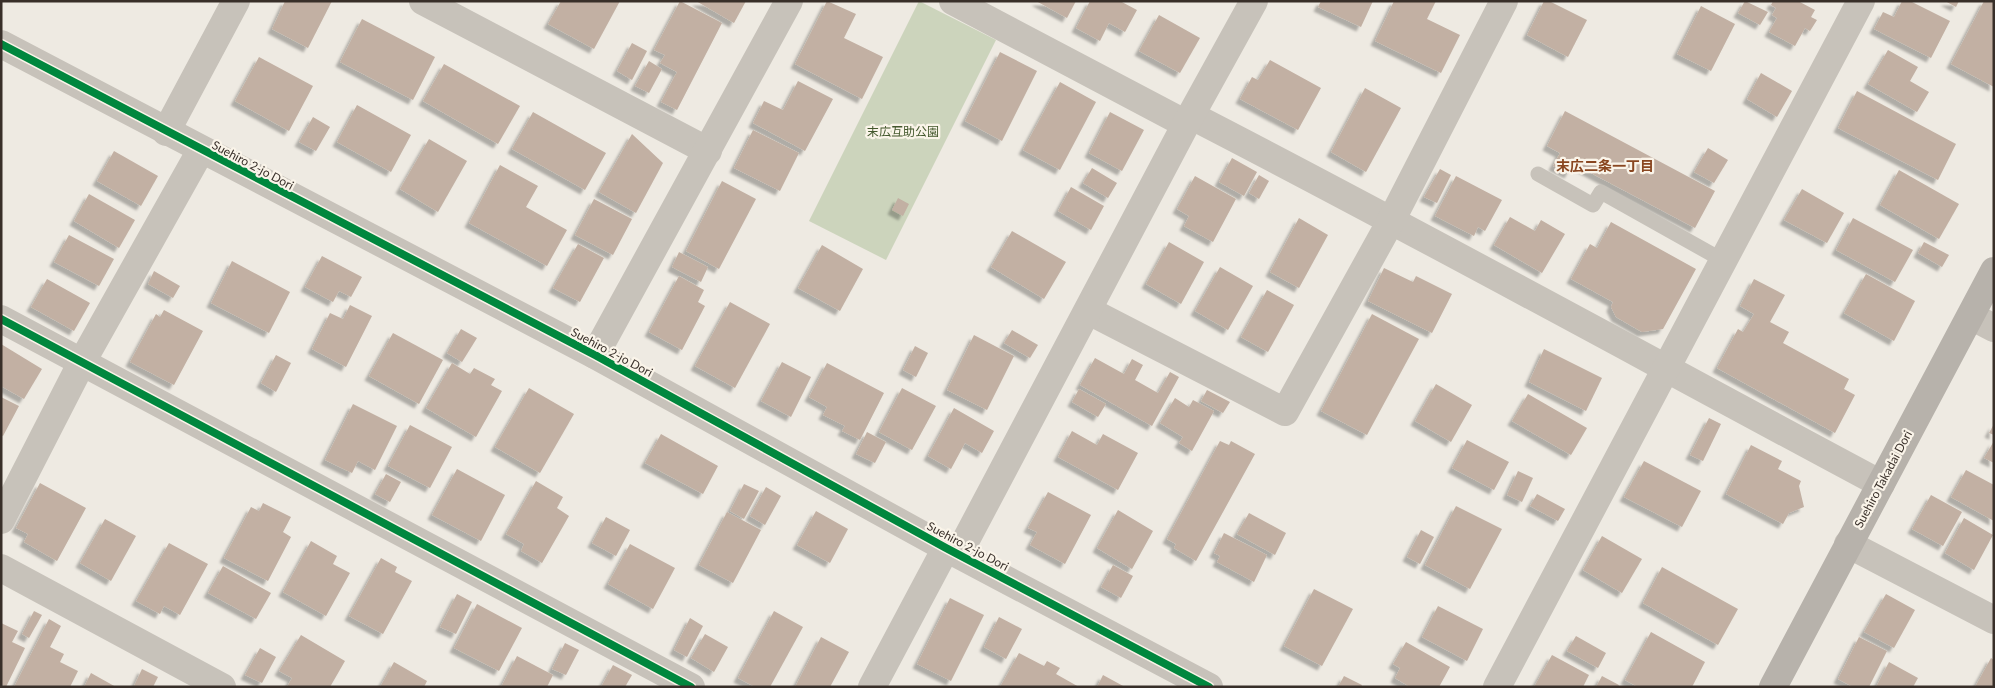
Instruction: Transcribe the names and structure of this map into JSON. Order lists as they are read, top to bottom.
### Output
{
  "streets": {
    "street": ["Suehiro 2-jo Dori", "Suehiro Takadai Dori"]
  },
  "districts": ["末広二条一丁目"],
  "parks": ["末広互助公園"]
}
